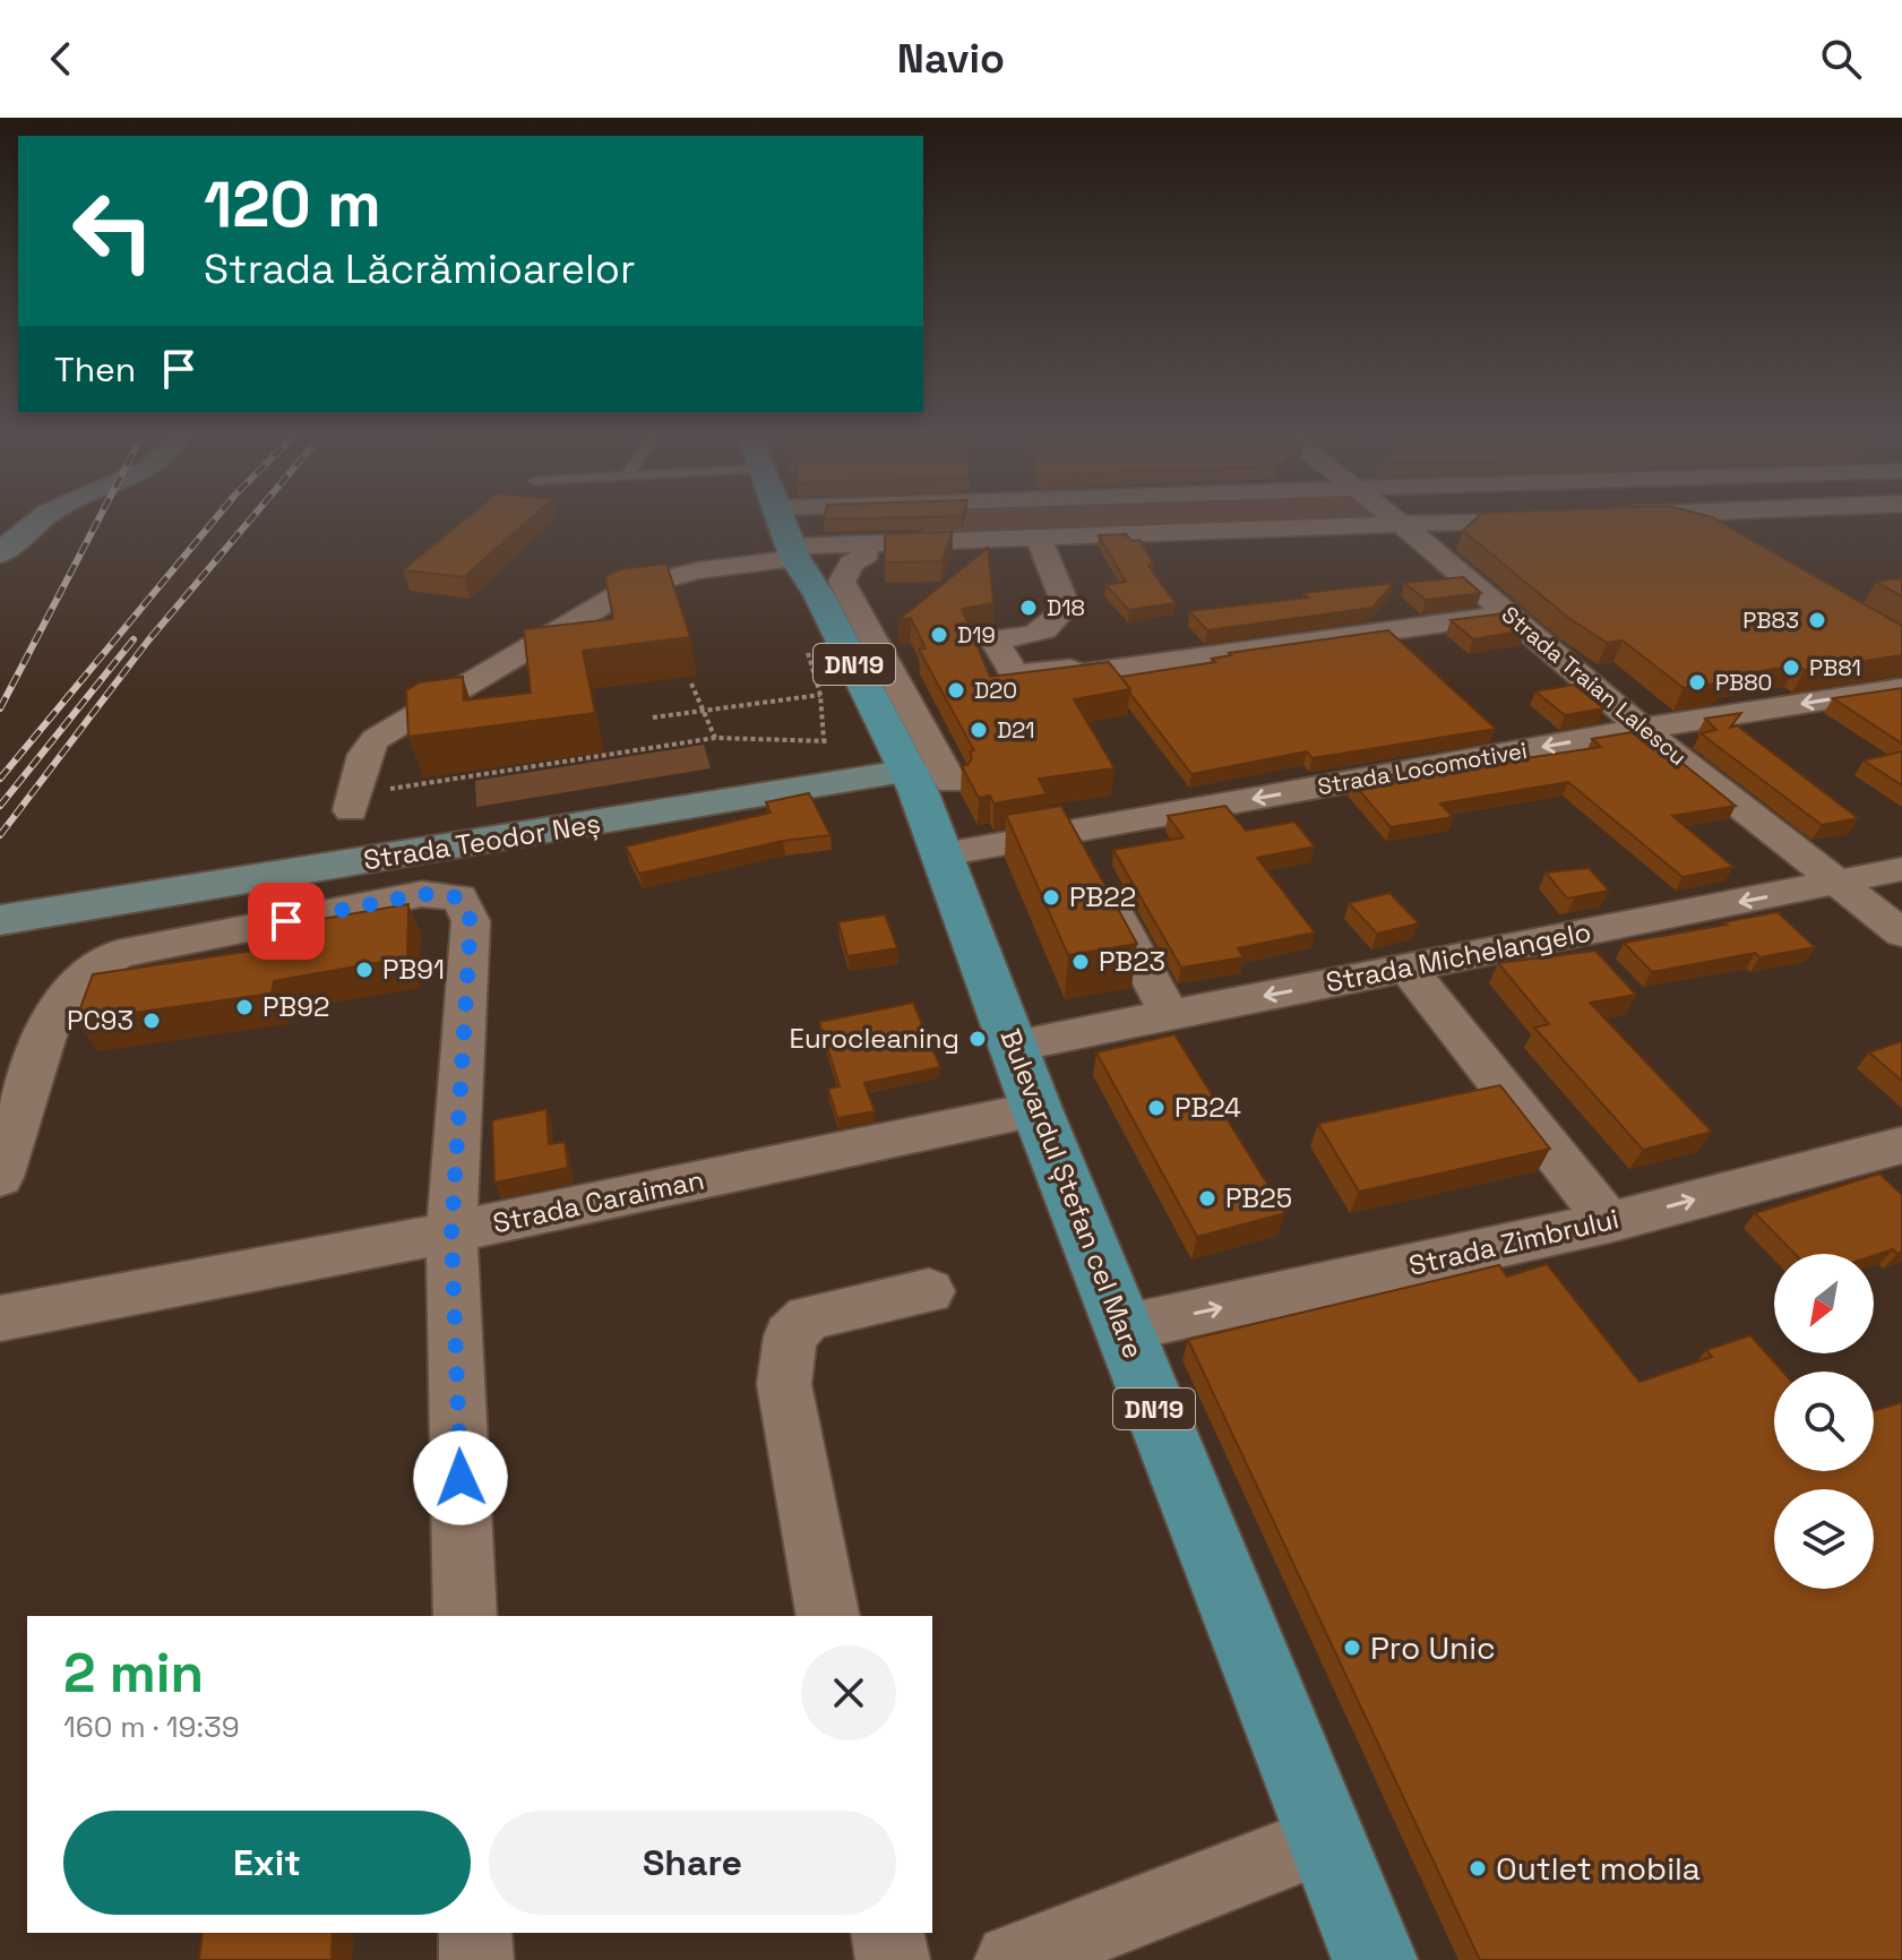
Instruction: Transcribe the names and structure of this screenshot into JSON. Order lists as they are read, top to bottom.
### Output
{
  "streets": {
    "main road": ["DN19", "Strada Teodor Neș", "Bulevardul Ștefan cel Mare"],
    "street": [
      "Strada Traian Lalescu",
      "Strada Locomotivei",
      "Strada Michelangelo",
      "Strada Caraiman",
      "Strada Zimbrului"
    ]
  },
  "crossings": [
    ["Strada Traian Lalescu", "Strada Locomotivei"],
    ["Strada Traian Lalescu", "Strada Michelangelo"],
    ["Strada Locomotivei", "Bulevardul Ștefan cel Mare"],
    ["Strada Teodor Neș", "Bulevardul Ștefan cel Mare"],
    ["Strada Michelangelo", "Bulevardul Ștefan cel Mare"],
    ["Bulevardul Ștefan cel Mare", "Strada Caraiman"],
    ["Bulevardul Ștefan cel Mare", "Strada Zimbrului"]
  ],
  "one_way": ["Strada Zimbrului"],
  "places": [
    "D18",
    "PB83",
    "D19",
    "PB81",
    "PB80",
    "D20",
    "D21",
    "PB22",
    "PB23",
    "PB91",
    "PB92",
    "PC93",
    "Eurocleaning",
    "PB24",
    "PB25",
    "Pro Unic",
    "Outlet mobila"
  ],
  "north": "bottom left",
  "page": {
    "header": "Navio",
    "turn": ["120 m", "Strada Lăcrămioarelor"],
    "then": "Then",
    "heading": ["2 min", "160 m · 19:39"],
    "buttons": ["Exit", "Share"]
  }
}
